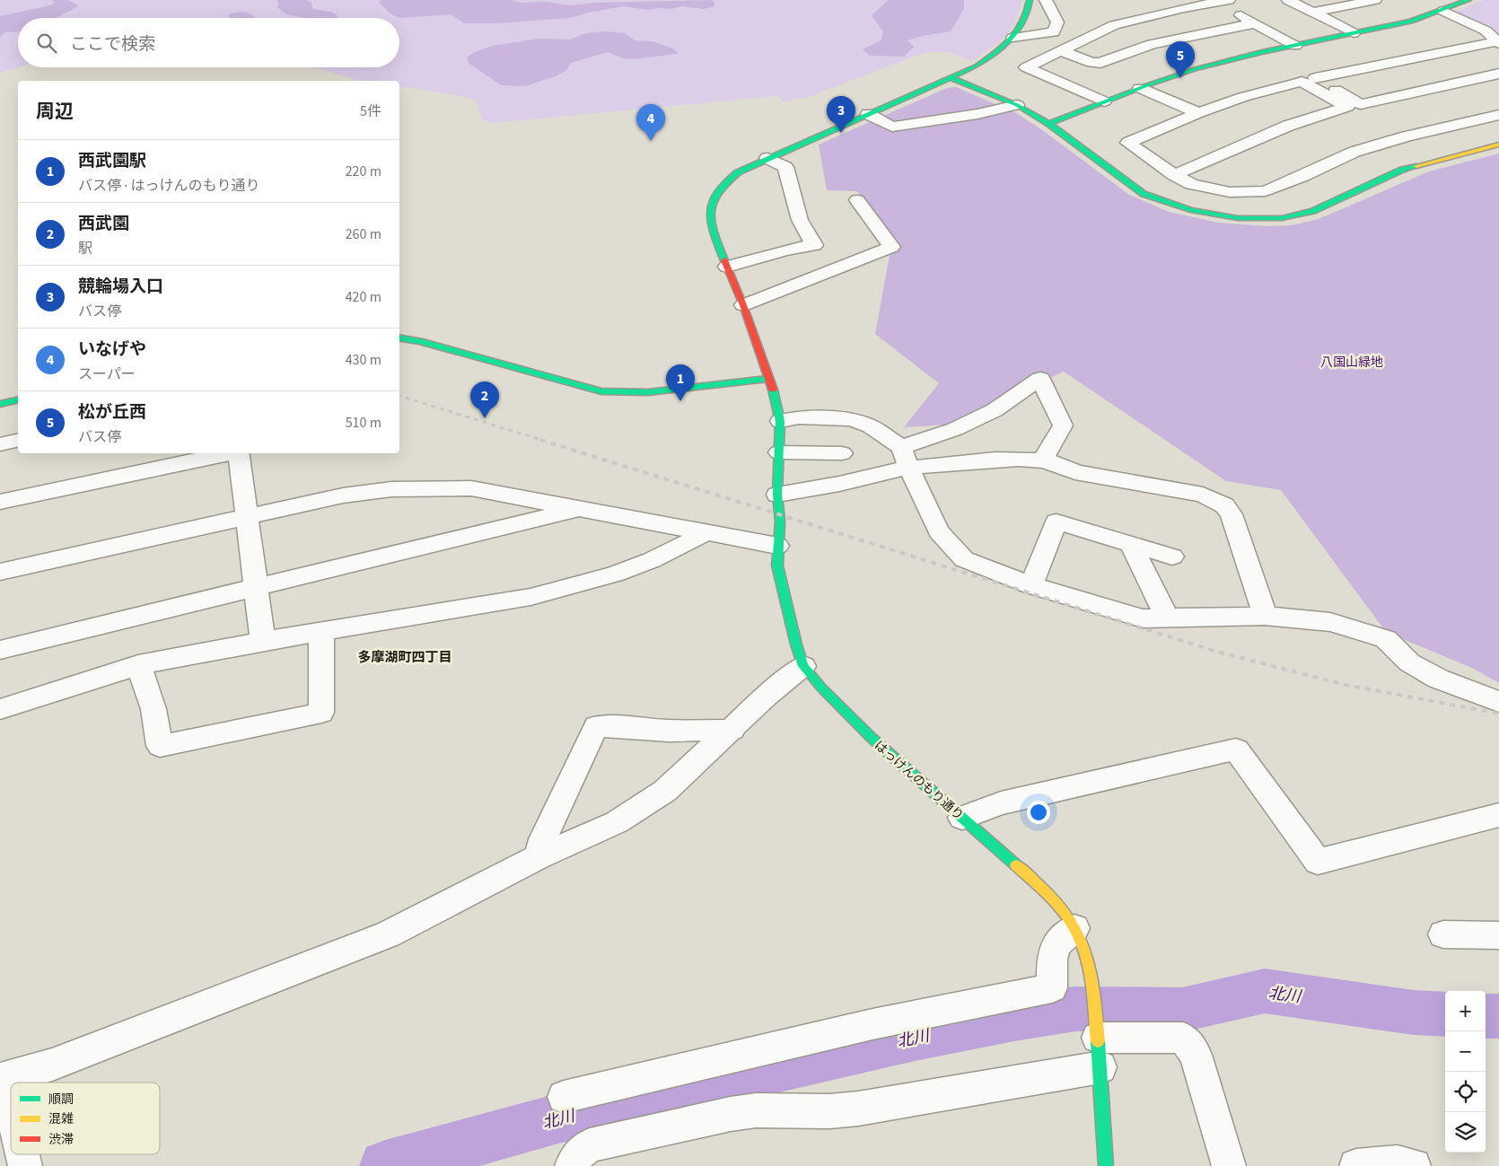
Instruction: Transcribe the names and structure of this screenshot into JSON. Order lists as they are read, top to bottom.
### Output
{
  "streets": {
    "street": ["はっけんのもり通り"]
  },
  "districts": ["多摩湖町四丁目"],
  "water": ["北川"],
  "parks": ["八国山緑地"],
  "legend": ["順調", "混雑", "渋滞"],
  "page": {
    "search": "ここで検索",
    "pins": [
      "5",
      "3",
      "4",
      "1",
      "2"
    ],
    "heading": ["周辺", "5件"],
    "list": [
      {
        "mark": "1",
        "name": "西武園駅",
        "note": "バス停 · はっけんのもり通り",
        "value": "220 m"
      },
      {
        "mark": "2",
        "name": "西武園",
        "note": "駅",
        "value": "260 m"
      },
      {
        "mark": "3",
        "name": "競輪場入口",
        "note": "バス停",
        "value": "420 m"
      },
      {
        "mark": "4",
        "name": "いなげや",
        "note": "スーパー",
        "value": "430 m"
      },
      {
        "mark": "5",
        "name": "松が丘西",
        "note": "バス停",
        "value": "510 m"
      }
    ],
    "map_buttons": ["+", "−"]
  }
}
